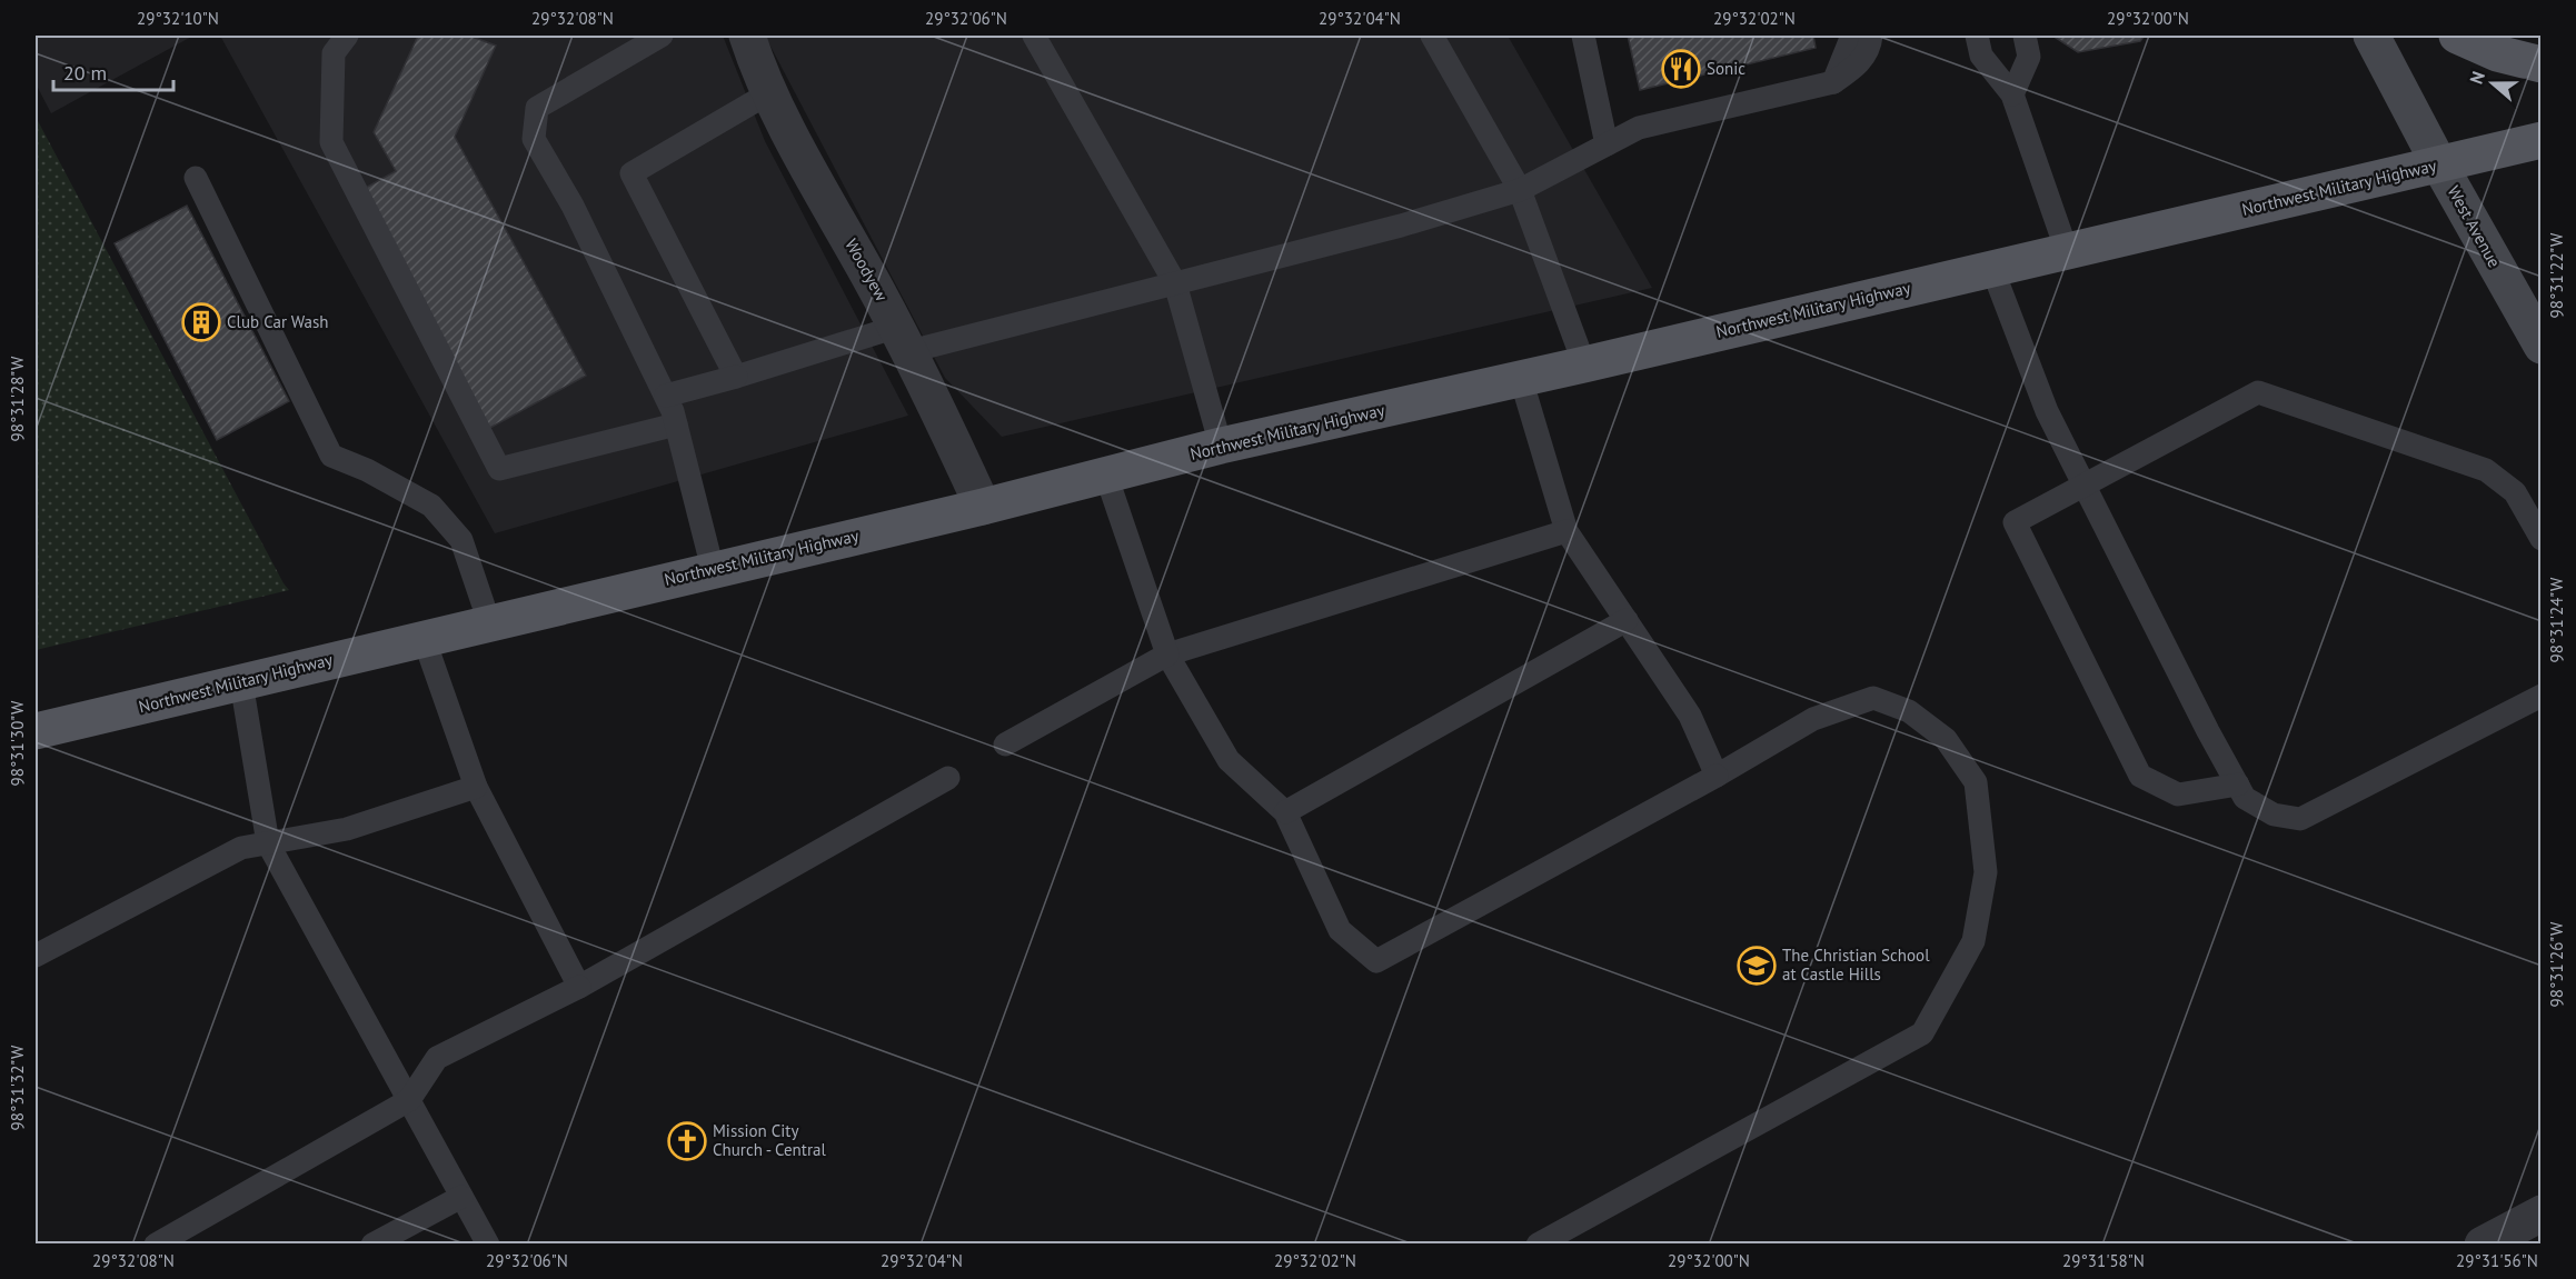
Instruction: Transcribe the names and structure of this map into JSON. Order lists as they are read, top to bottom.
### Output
{
  "streets": {
    "main road": ["Northwest Military Highway", "West Avenue"],
    "street": ["Woodyew"]
  },
  "crossings": [
    ["Northwest Military Highway", "West Avenue"],
    ["Northwest Military Highway", "Woodyew"]
  ],
  "places": {
    "restaurant": ["Sonic"],
    "building": ["Club Car Wash"],
    "school or university": ["The Christian School at Castle Hills"],
    "church": ["Mission City Church - Central"]
  },
  "scale_bar": "20 m",
  "north": "left",
  "coordinates": [
    "29°32'10\"N",
    "29°32'08\"N",
    "29°32'06\"N",
    "29°32'04\"N",
    "29°32'02\"N",
    "29°32'00\"N",
    "98°31'22\"W",
    "98°31'28\"W",
    "98°31'24\"W",
    "98°31'30\"W",
    "98°31'26\"W",
    "98°31'32\"W",
    "29°31'58\"N",
    "29°31'56\"N"
  ]
}
